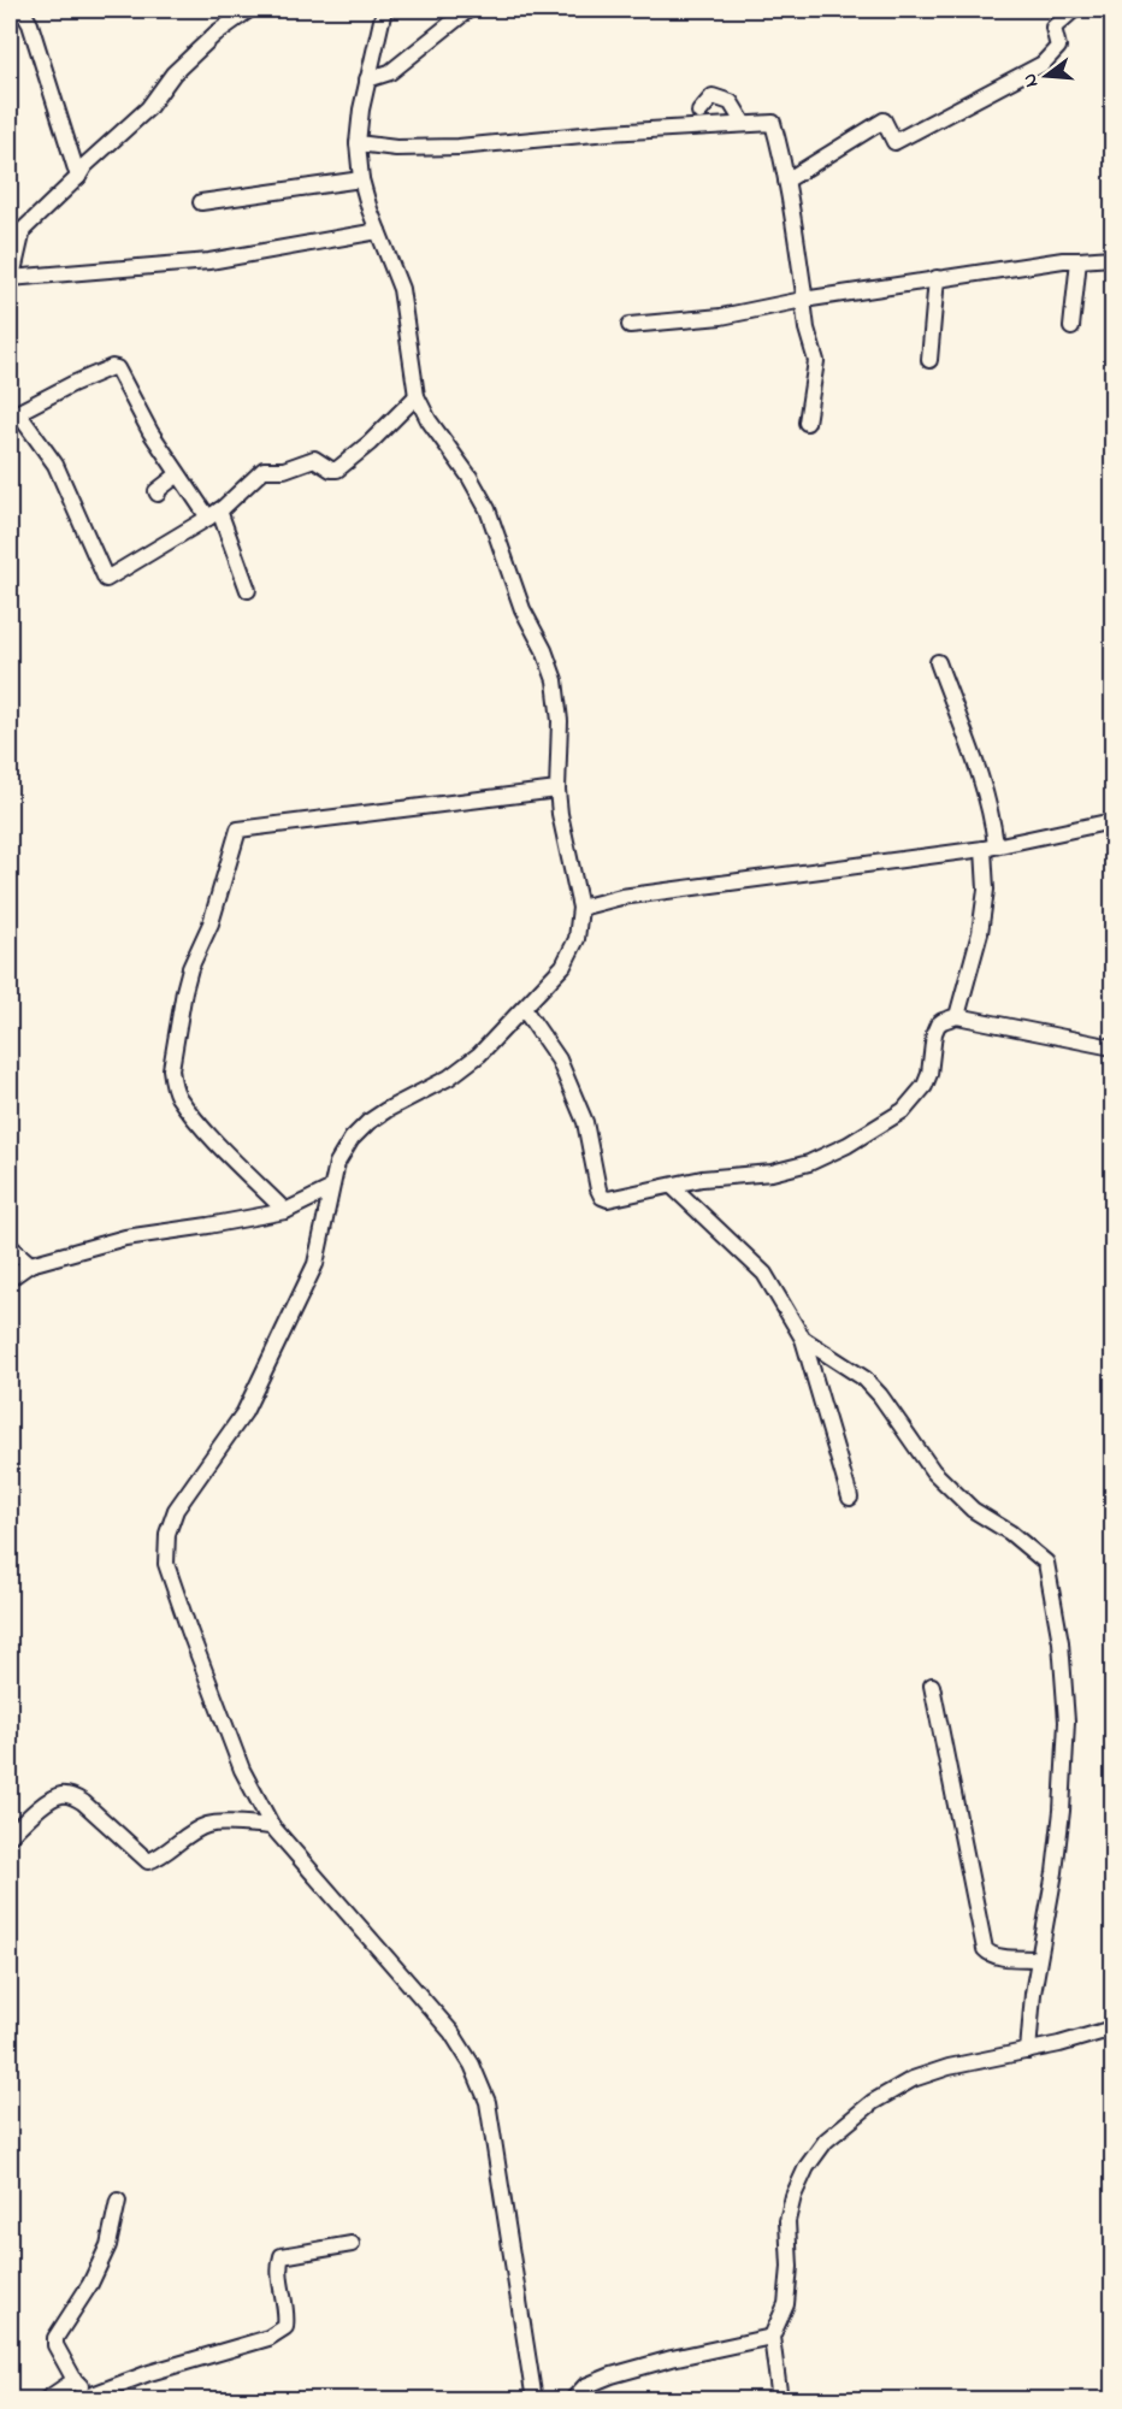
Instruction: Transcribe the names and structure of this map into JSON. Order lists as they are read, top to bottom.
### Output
{
  "north": "left"
}
